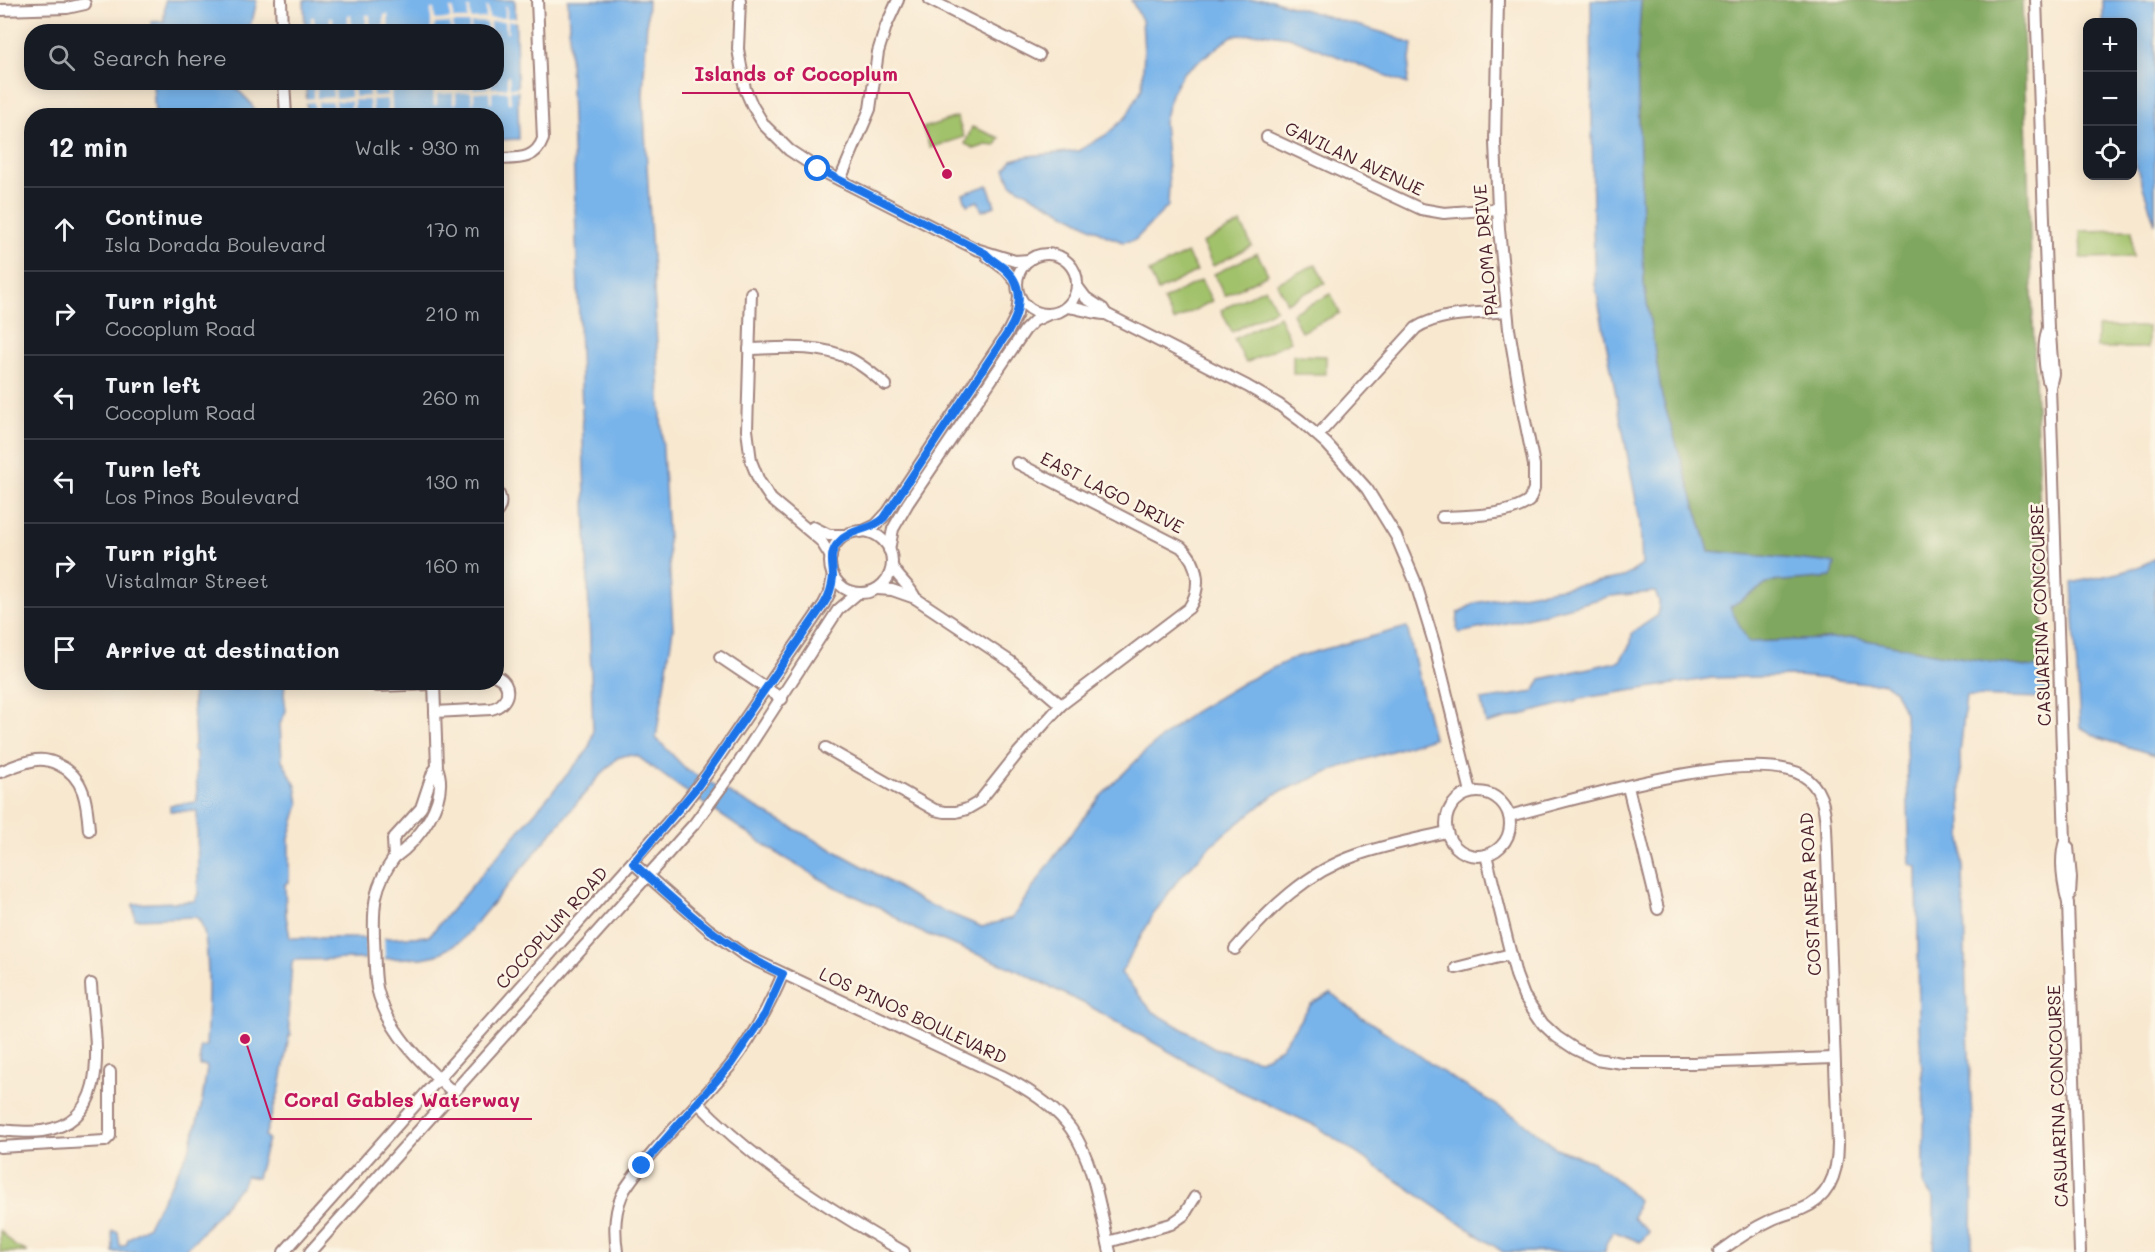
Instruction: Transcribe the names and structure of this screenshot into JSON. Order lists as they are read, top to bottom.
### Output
{
  "streets": {
    "street": [
      "GAVILAN AVENUE",
      "PALOMA DRIVE",
      "EAST LAGO DRIVE",
      "CASUARINA CONCOURSE",
      "COSTANERA ROAD",
      "COCOPLUM ROAD",
      "LOS PINOS BOULEVARD"
    ]
  },
  "crossings": [
    ["GAVILAN AVENUE", "PALOMA DRIVE"],
    ["COCOPLUM ROAD", "LOS PINOS BOULEVARD"]
  ],
  "places": ["Islands of Cocoplum", "Coral Gables Waterway"],
  "page": {
    "map_buttons": ["+", "−"],
    "search": "Search here",
    "heading": ["12 min", "Walk · 930 m"],
    "list": [
      ["Continue", "Isla Dorada Boulevard", "170 m"],
      ["Turn right", "Cocoplum Road", "210 m"],
      ["Turn left", "Cocoplum Road", "260 m"],
      ["Turn left", "Los Pinos Boulevard", "130 m"],
      ["Turn right", "Vistalmar Street", "160 m"],
      "Arrive at destination"
    ]
  }
}
